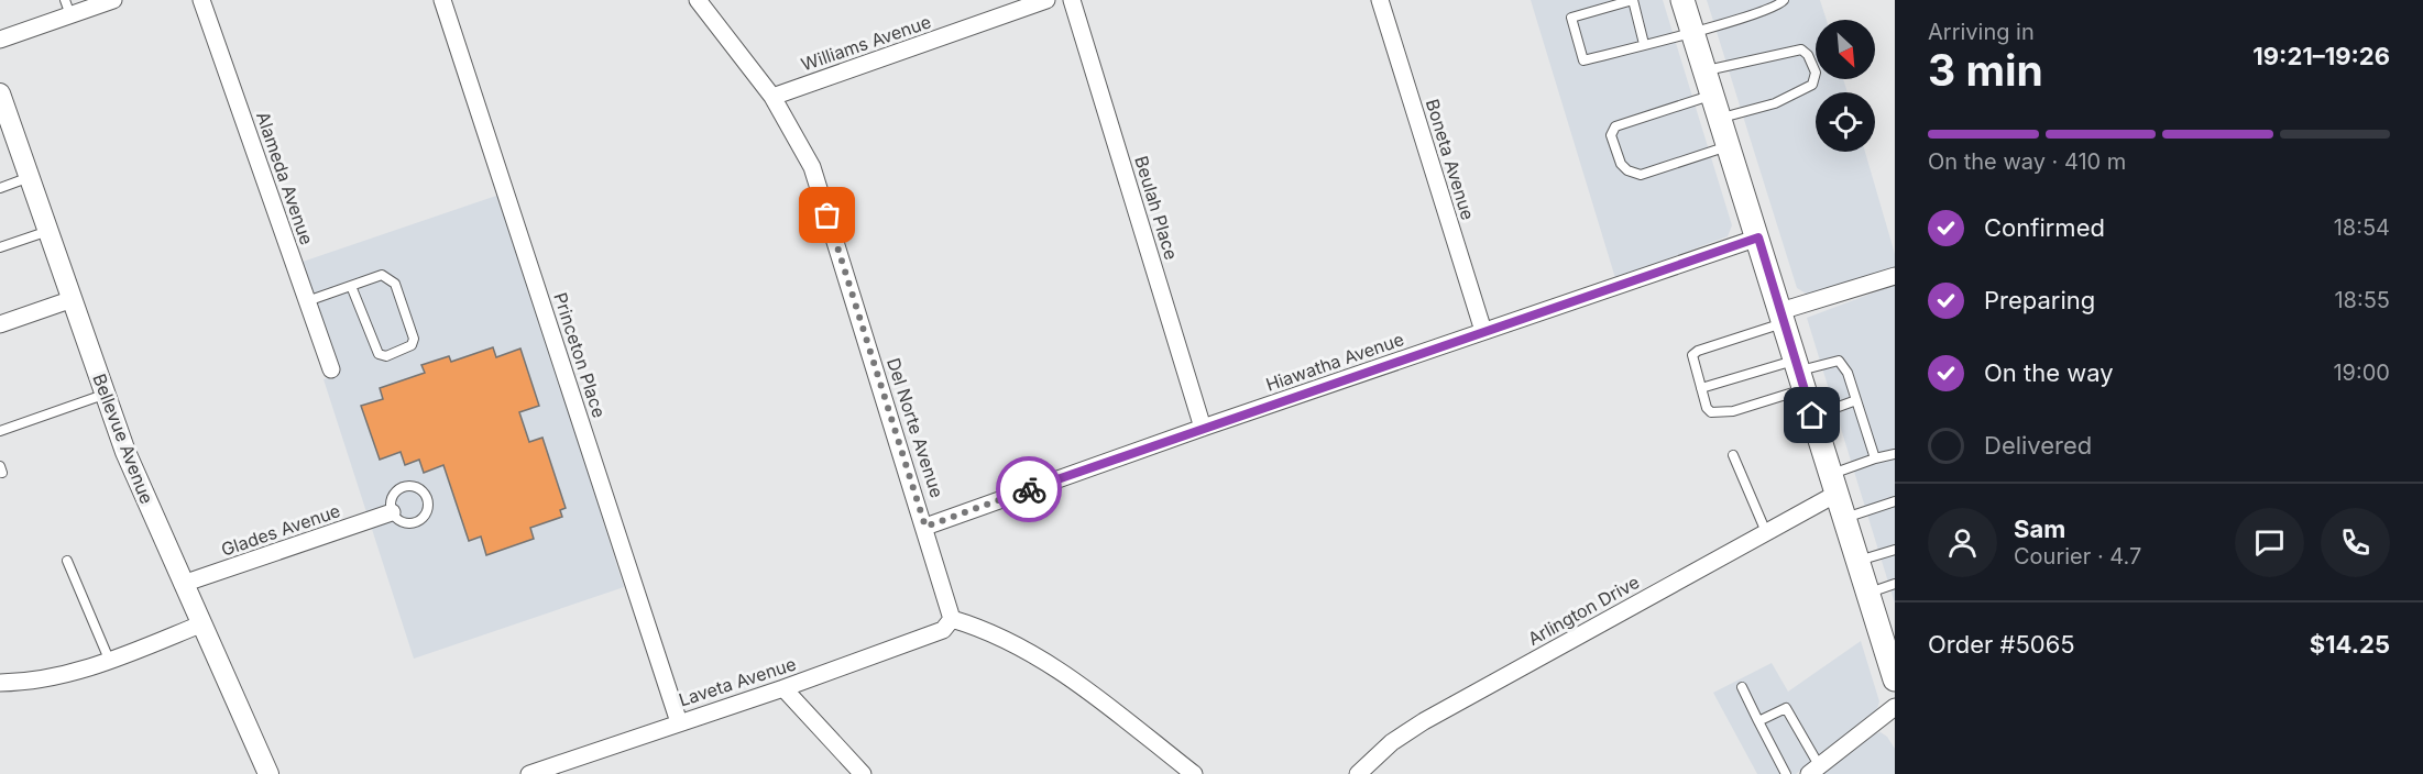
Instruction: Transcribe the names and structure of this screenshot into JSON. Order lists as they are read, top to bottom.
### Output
{
  "streets": {
    "street": [
      "Williams Avenue",
      "Boneta Avenue",
      "Alameda Avenue",
      "Beulah Place",
      "Princeton Place",
      "Hiawatha Avenue",
      "Del Norte Avenue",
      "Bellevue Avenue",
      "Glades Avenue",
      "Arlington Drive",
      "Laveta Avenue"
    ]
  },
  "crossings": [
    ["Williams Avenue", "Del Norte Avenue"],
    ["Boneta Avenue", "Hiawatha Avenue"],
    ["Beulah Place", "Hiawatha Avenue"],
    ["Princeton Place", "Laveta Avenue"],
    ["Hiawatha Avenue", "Del Norte Avenue"],
    ["Del Norte Avenue", "Laveta Avenue"],
    ["Bellevue Avenue", "Glades Avenue"]
  ],
  "north": "bottom right",
  "page": {
    "heading": ["3 min", "Arriving in", "19:21–19:26"],
    "panel": [
      "Sam",
      "Courier · 4.7",
      "Order #5065",
      "$14.25"
    ],
    "bar": "On the way · 410 m",
    "list": [
      ["Confirmed", "18:54"],
      ["Preparing", "18:55"],
      ["On the way", "19:00"],
      "Delivered"
    ]
  }
}
